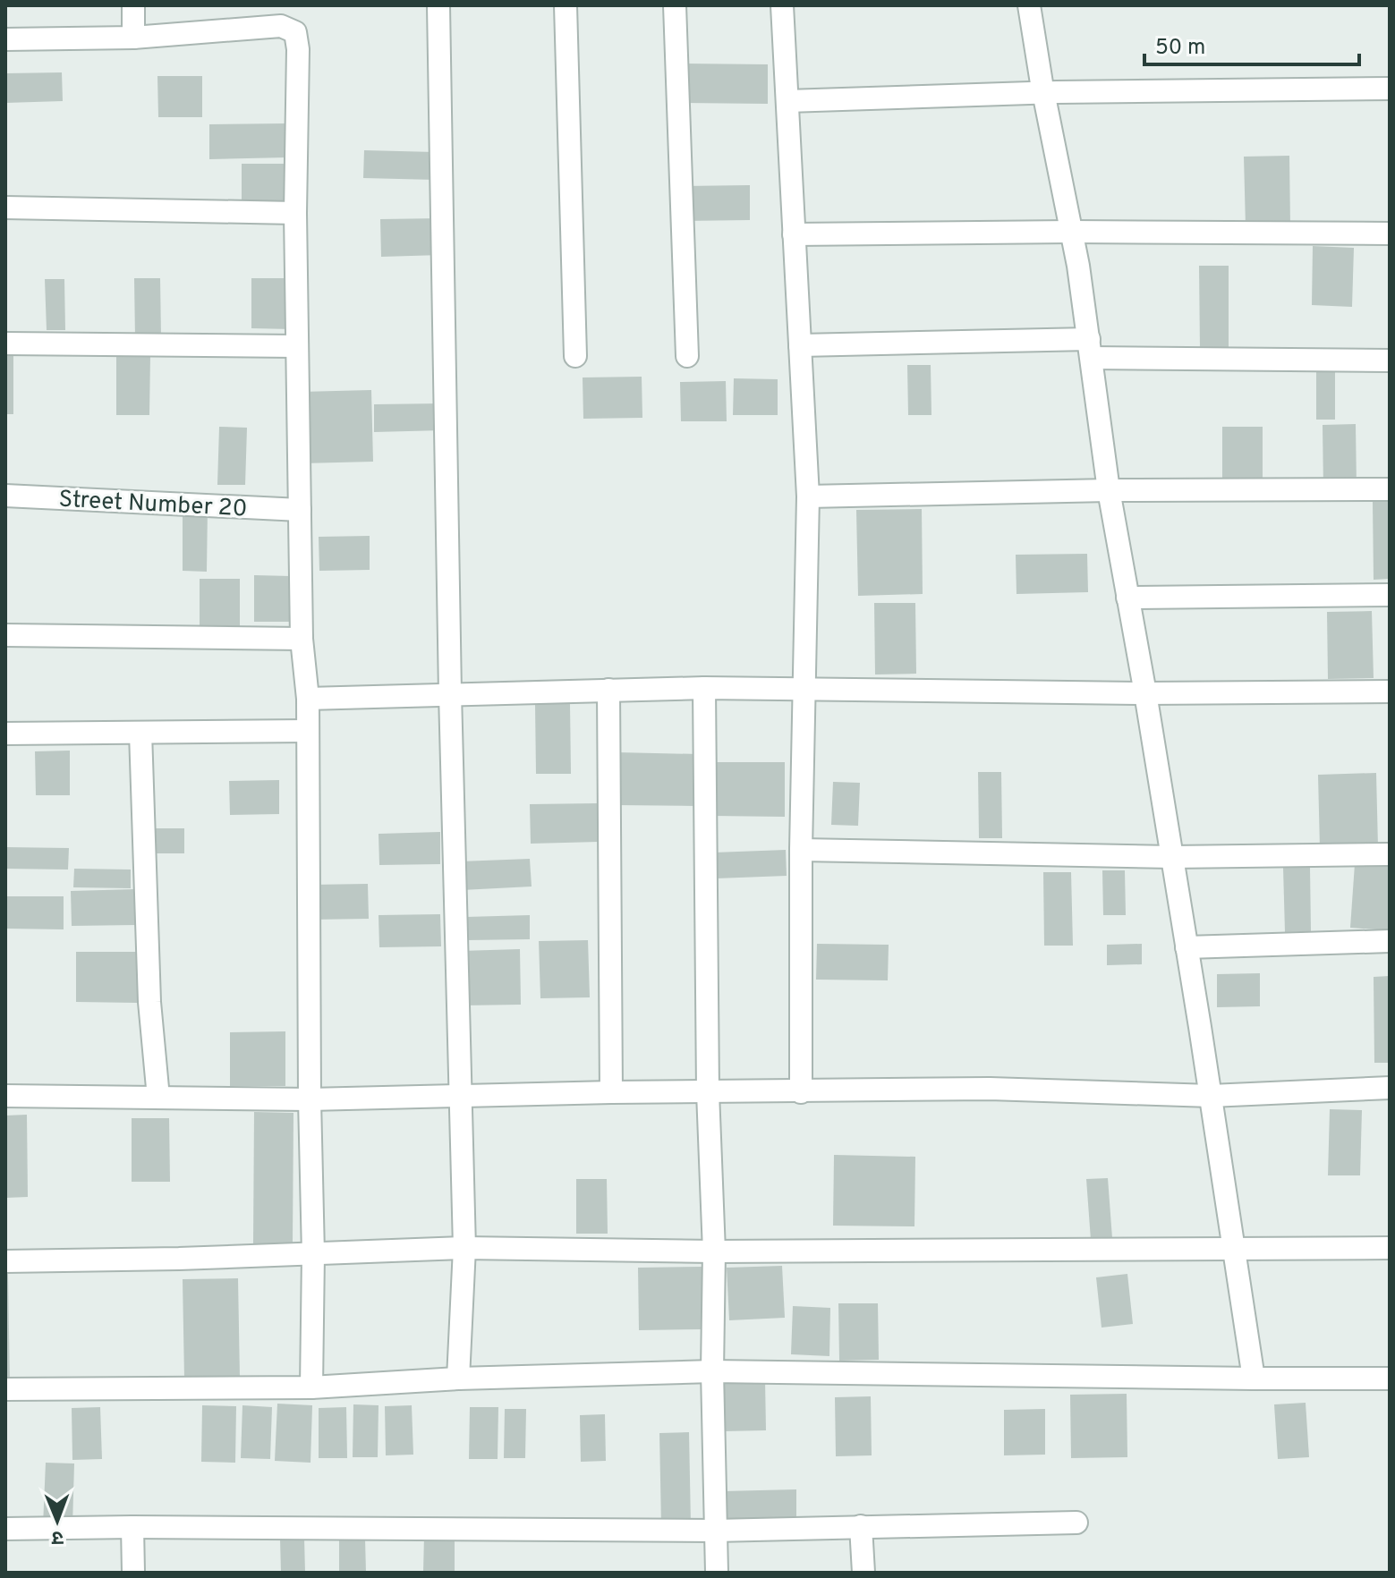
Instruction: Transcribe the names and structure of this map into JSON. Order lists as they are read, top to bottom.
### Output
{
  "streets": {
    "street": ["Street Number 20"]
  },
  "scale_bar": "50 m",
  "north": "bottom"
}
